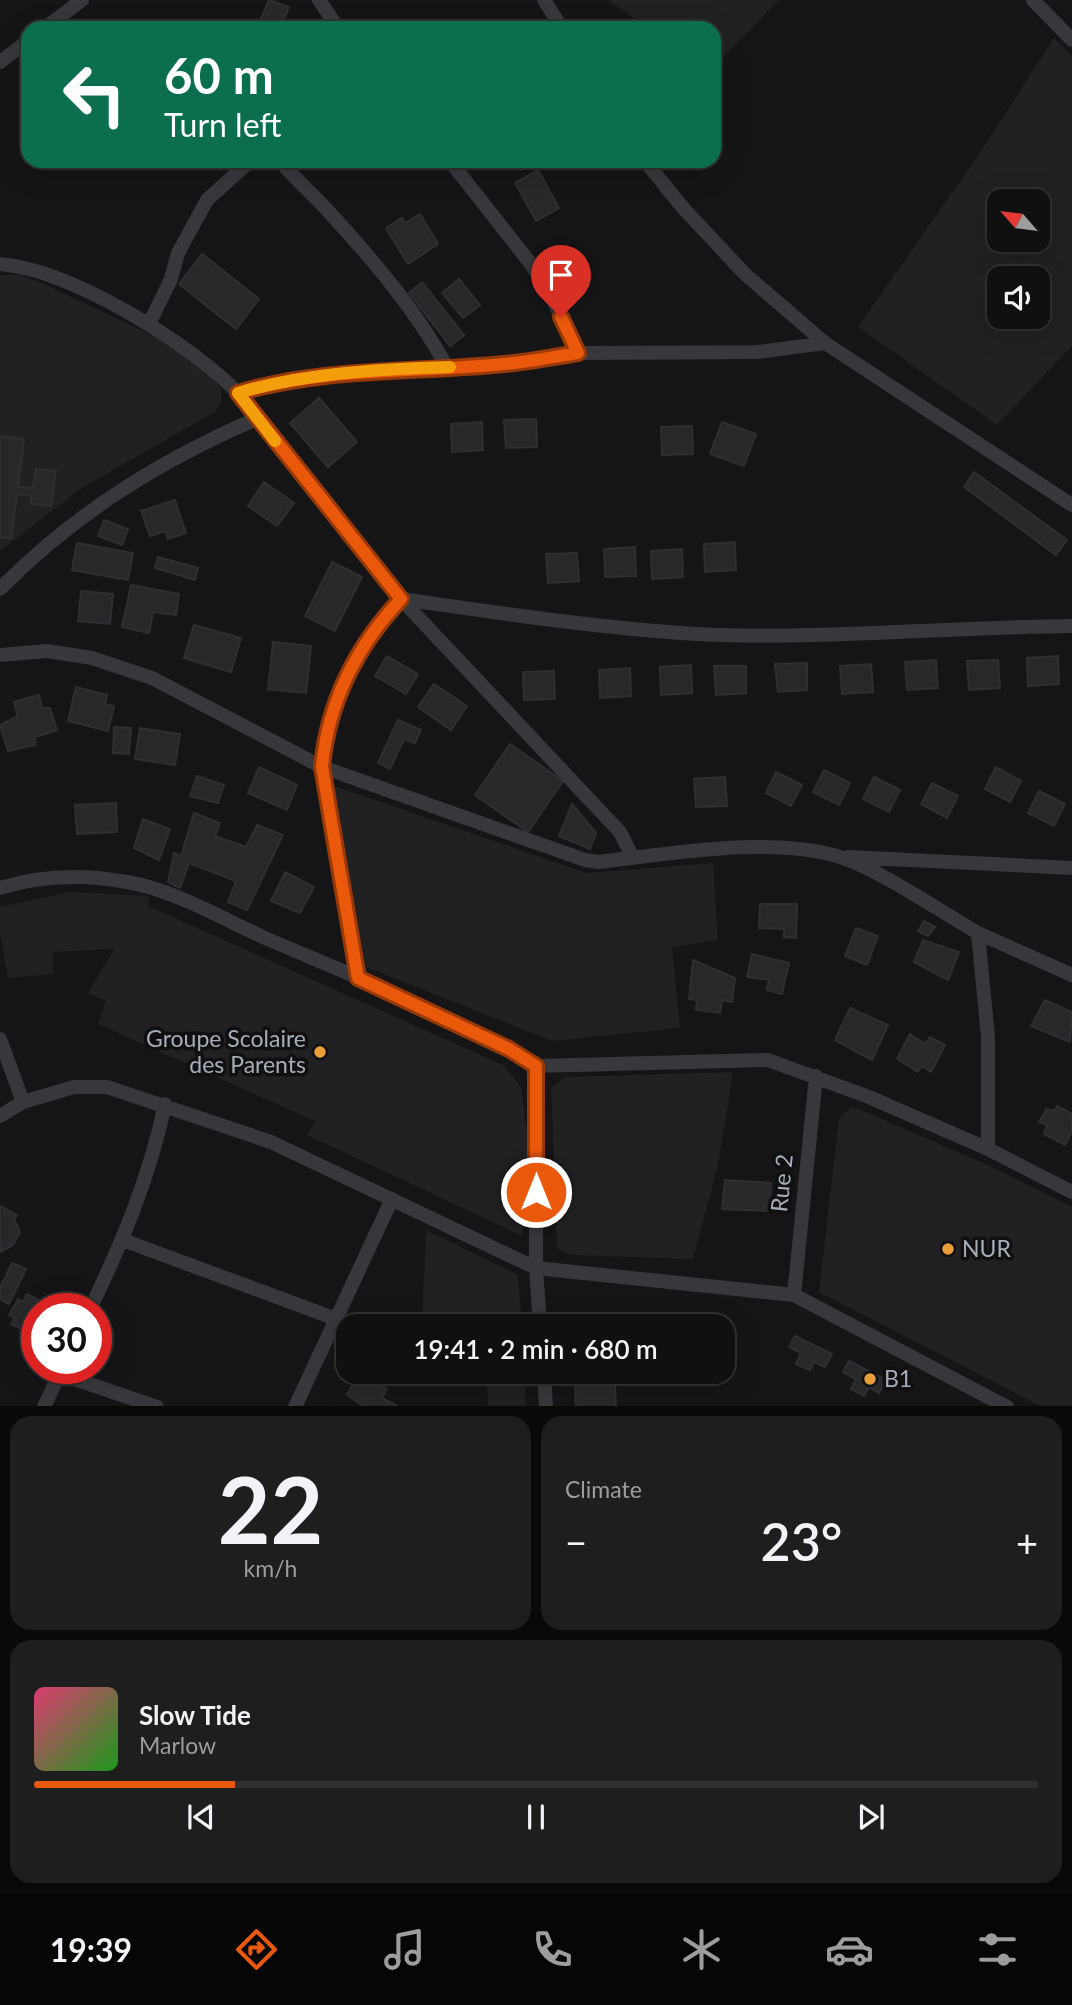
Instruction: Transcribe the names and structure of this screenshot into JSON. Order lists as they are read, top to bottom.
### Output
{
  "streets": {
    "street": ["Rue 2"]
  },
  "places": ["Groupe Scolaire des Parents", "NUR", "B1"],
  "north": "top left",
  "page": {
    "turn": ["60 m", "Turn left"],
    "limit": "30",
    "trip": "19:41 · 2 min · 680 m",
    "tile": [
      ["22", "km/h"],
      "Climate"
    ],
    "heat": ["−", "23°", "+"],
    "song": ["Slow Tide", "Marlow"],
    "tabs": "19:39"
  }
}
